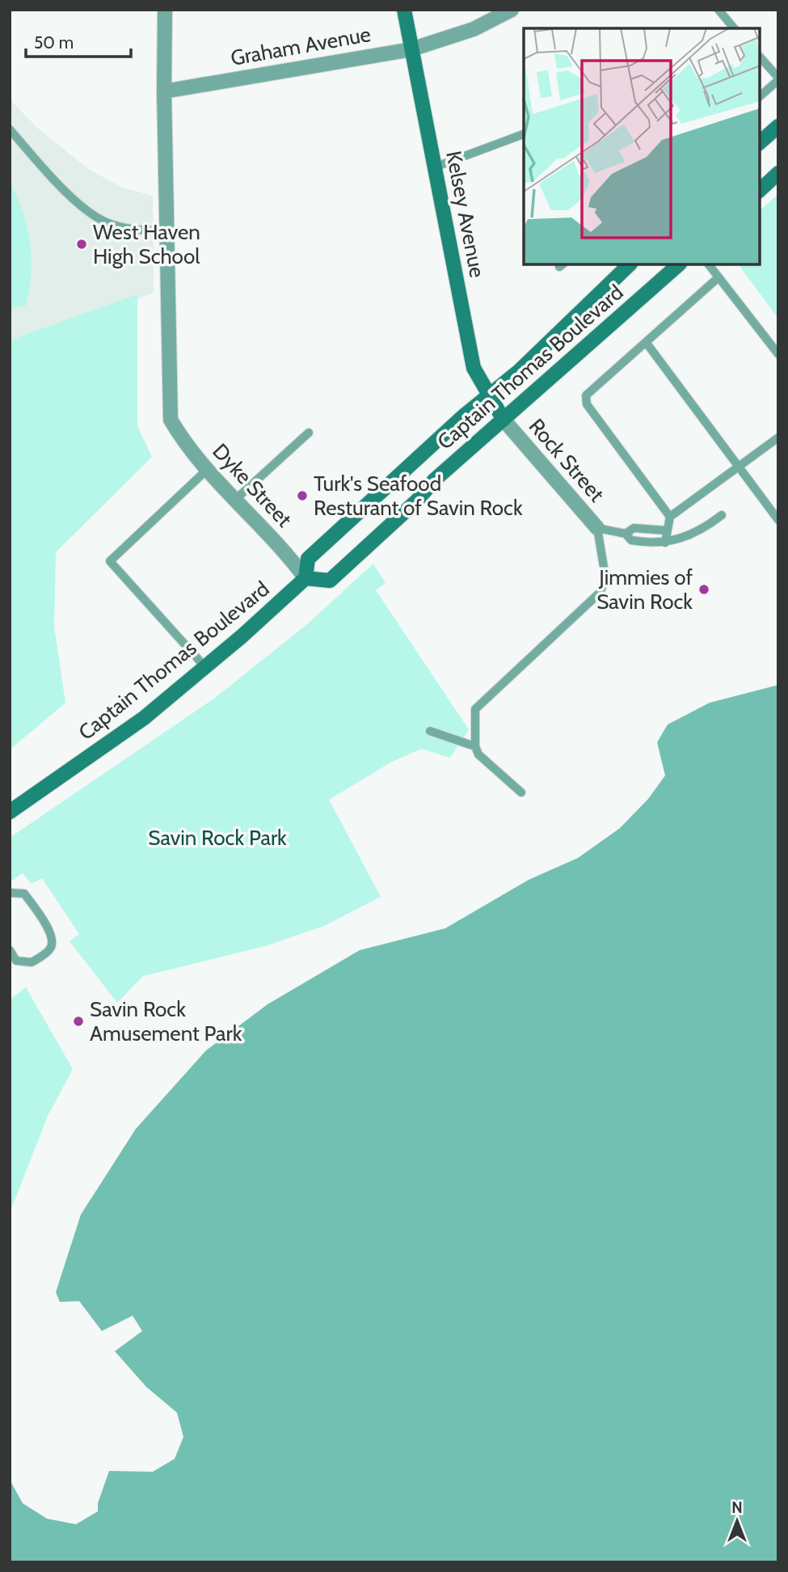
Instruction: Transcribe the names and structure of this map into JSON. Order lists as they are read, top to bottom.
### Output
{
  "streets": {
    "main road": ["Kelsey Avenue", "Captain Thomas Boulevard"],
    "street": ["Graham Avenue", "Rock Street", "Dyke Street"]
  },
  "crossings": [
    ["Graham Avenue", "Kelsey Avenue"],
    ["Kelsey Avenue", "Captain Thomas Boulevard"],
    ["Kelsey Avenue", "Rock Street"],
    ["Captain Thomas Boulevard", "Rock Street"],
    ["Captain Thomas Boulevard", "Dyke Street"]
  ],
  "parks": ["Savin Rock Park"],
  "places": [
    "West Haven High School",
    "Turk's Seafood Resturant of Savin Rock",
    "Jimmies of Savin Rock",
    "Savin Rock Amusement Park"
  ],
  "scale_bar": "50 m",
  "north": "top"
}
